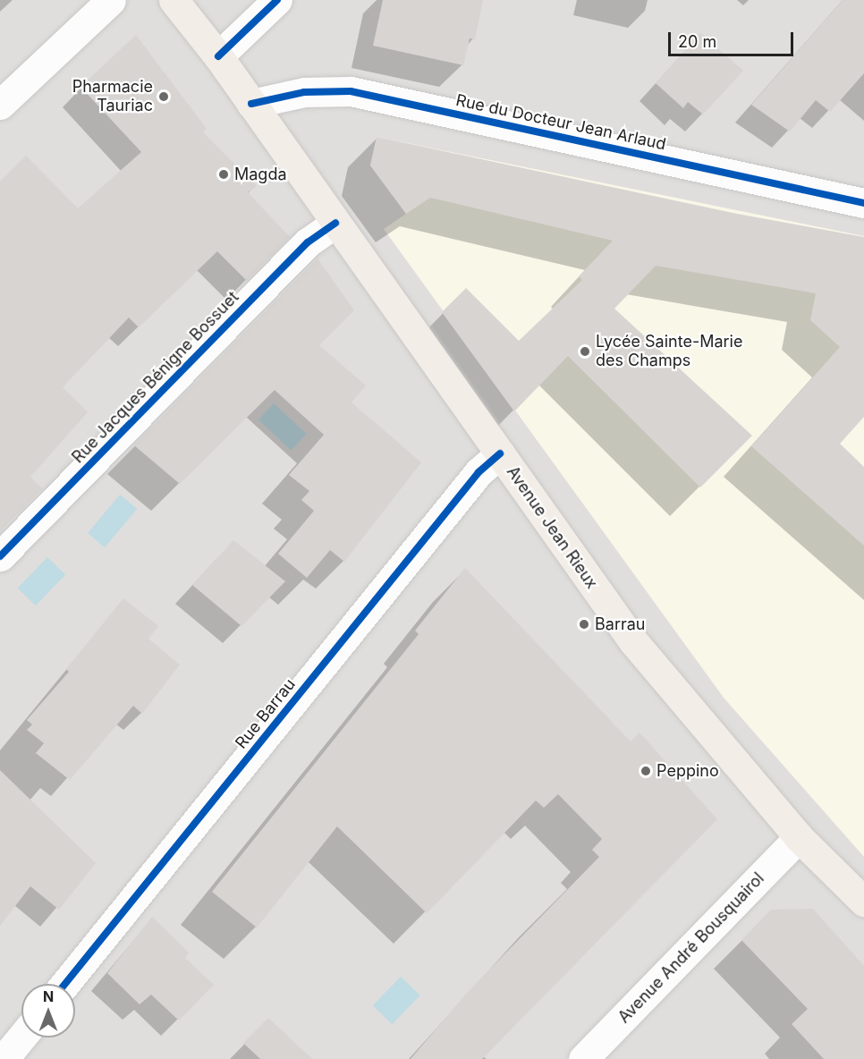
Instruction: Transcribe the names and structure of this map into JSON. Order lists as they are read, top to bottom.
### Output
{
  "streets": {
    "main road": ["Avenue Jean Rieux"],
    "street": [
      "Rue du Docteur Jean Arlaud",
      "Rue Jacques Bénigne Bossuet",
      "Rue Barrau",
      "Avenue André Bousquairol"
    ]
  },
  "crossings": [
    ["Rue du Docteur Jean Arlaud", "Avenue Jean Rieux"],
    ["Rue Jacques Bénigne Bossuet", "Avenue Jean Rieux"],
    ["Avenue Jean Rieux", "Rue Barrau"],
    ["Avenue Jean Rieux", "Avenue André Bousquairol"]
  ],
  "places": [
    "Pharmacie Tauriac",
    "Magda",
    "Lycée Sainte-Marie des Champs",
    "Barrau",
    "Peppino"
  ],
  "scale_bar": "20 m",
  "north": "top"
}
